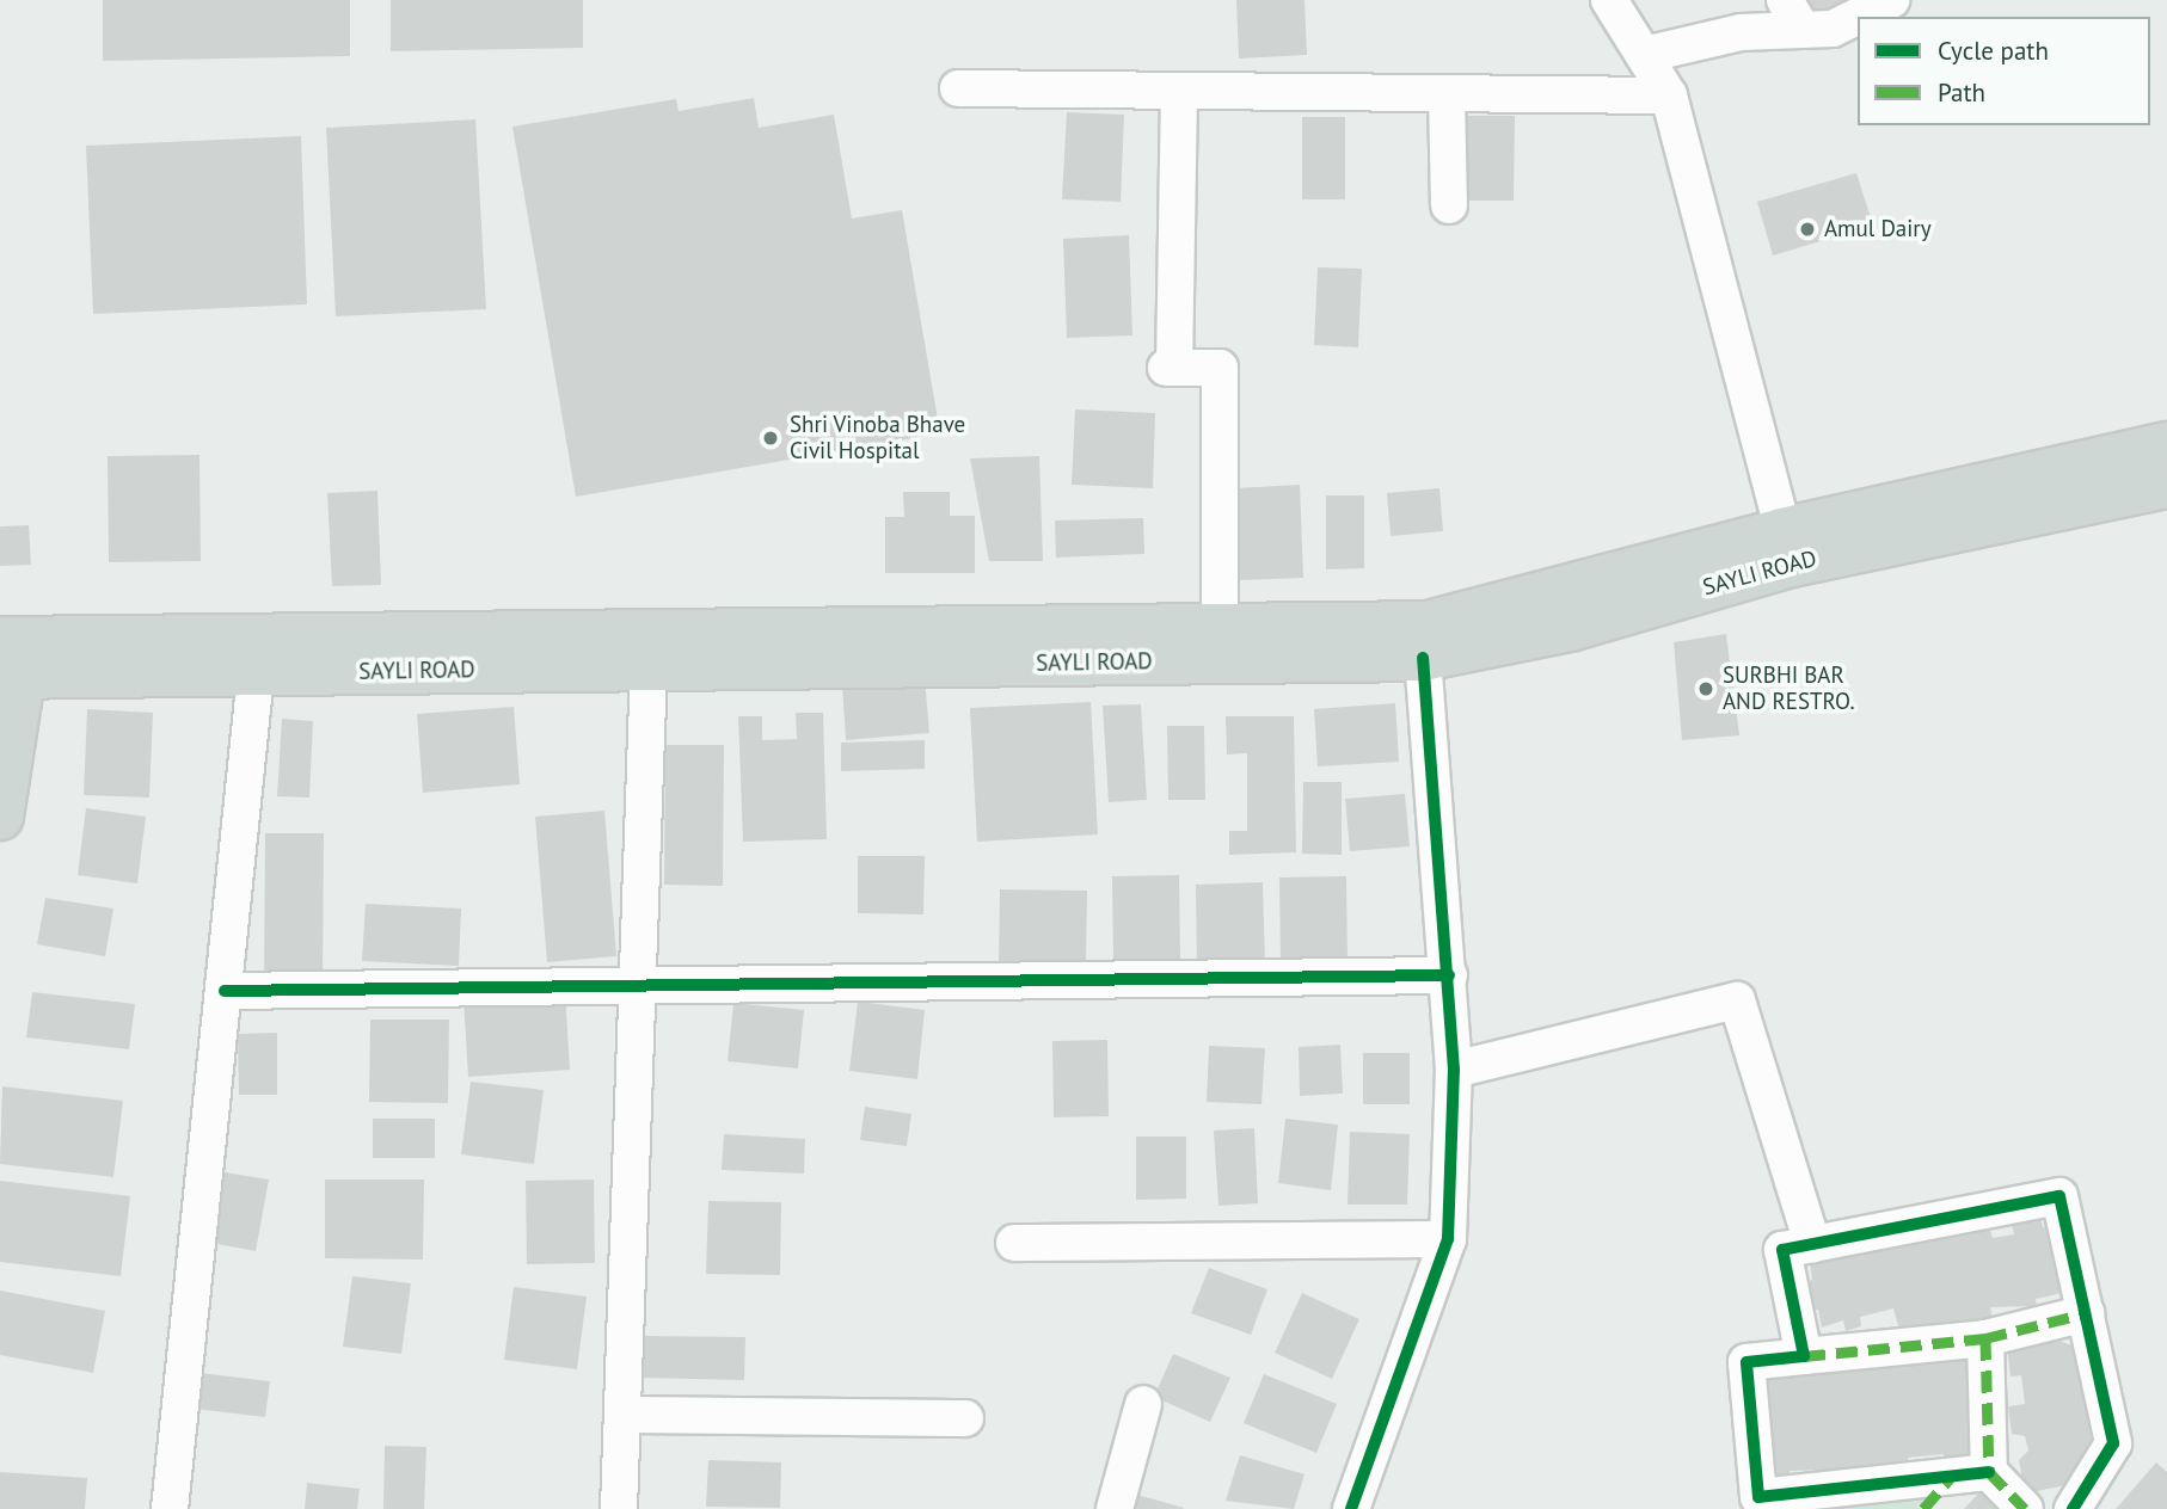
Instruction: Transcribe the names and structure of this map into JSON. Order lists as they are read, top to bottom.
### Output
{
  "streets": {
    "main road": ["SAYLI ROAD"]
  },
  "places": ["Amul Dairy", "Shri Vinoba Bhave Civil Hospital", "SURBHI BAR AND RESTRO."],
  "legend": ["Cycle path", "Path"]
}
